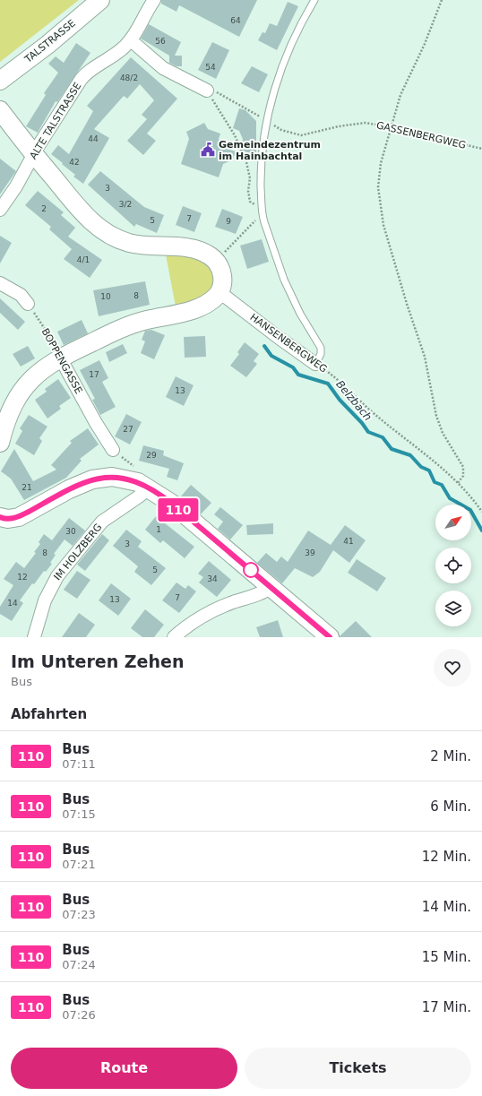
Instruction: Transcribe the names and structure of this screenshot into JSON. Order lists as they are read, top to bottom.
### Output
{
  "streets": {
    "street": [
      "TALSTRASSE",
      "ALTE TALSTRASSE",
      "HANSENBERGWEG",
      "BOPPENGASSE",
      "IM HOLZBERG"
    ],
    "path": ["GASSENBERGWEG"]
  },
  "water": ["Belzbach"],
  "places": {
    "public building": ["Gemeindezentrum im Hainbachtal"]
  },
  "lines": ["bus line 110"],
  "house_numbers": [
    "64",
    "56",
    "54",
    "48/2",
    "44",
    "42",
    "3",
    "3/2",
    "2",
    "7",
    "5",
    "9",
    "4/1",
    "8",
    "10",
    "17",
    "13",
    "27",
    "29",
    "21",
    "1",
    "30",
    "41",
    "3",
    "8",
    "39",
    "5",
    "12",
    "34",
    "7",
    "13",
    "14"
  ],
  "north": "top right",
  "page": {
    "on_map": "110",
    "heading": [
      ["Im Unteren Zehen", "Bus"],
      "Abfahrten"
    ],
    "list": [
      {
        "mark": "110",
        "name": "Bus",
        "note": "07:11",
        "value": "2 Min."
      },
      {
        "mark": "110",
        "name": "Bus",
        "note": "07:15",
        "value": "6 Min."
      },
      {
        "mark": "110",
        "name": "Bus",
        "note": "07:21",
        "value": "12 Min."
      },
      {
        "mark": "110",
        "name": "Bus",
        "note": "07:23",
        "value": "14 Min."
      },
      {
        "mark": "110",
        "name": "Bus",
        "note": "07:24",
        "value": "15 Min."
      },
      {
        "mark": "110",
        "name": "Bus",
        "note": "07:26",
        "value": "17 Min."
      }
    ],
    "buttons": ["Route", "Tickets"]
  }
}
